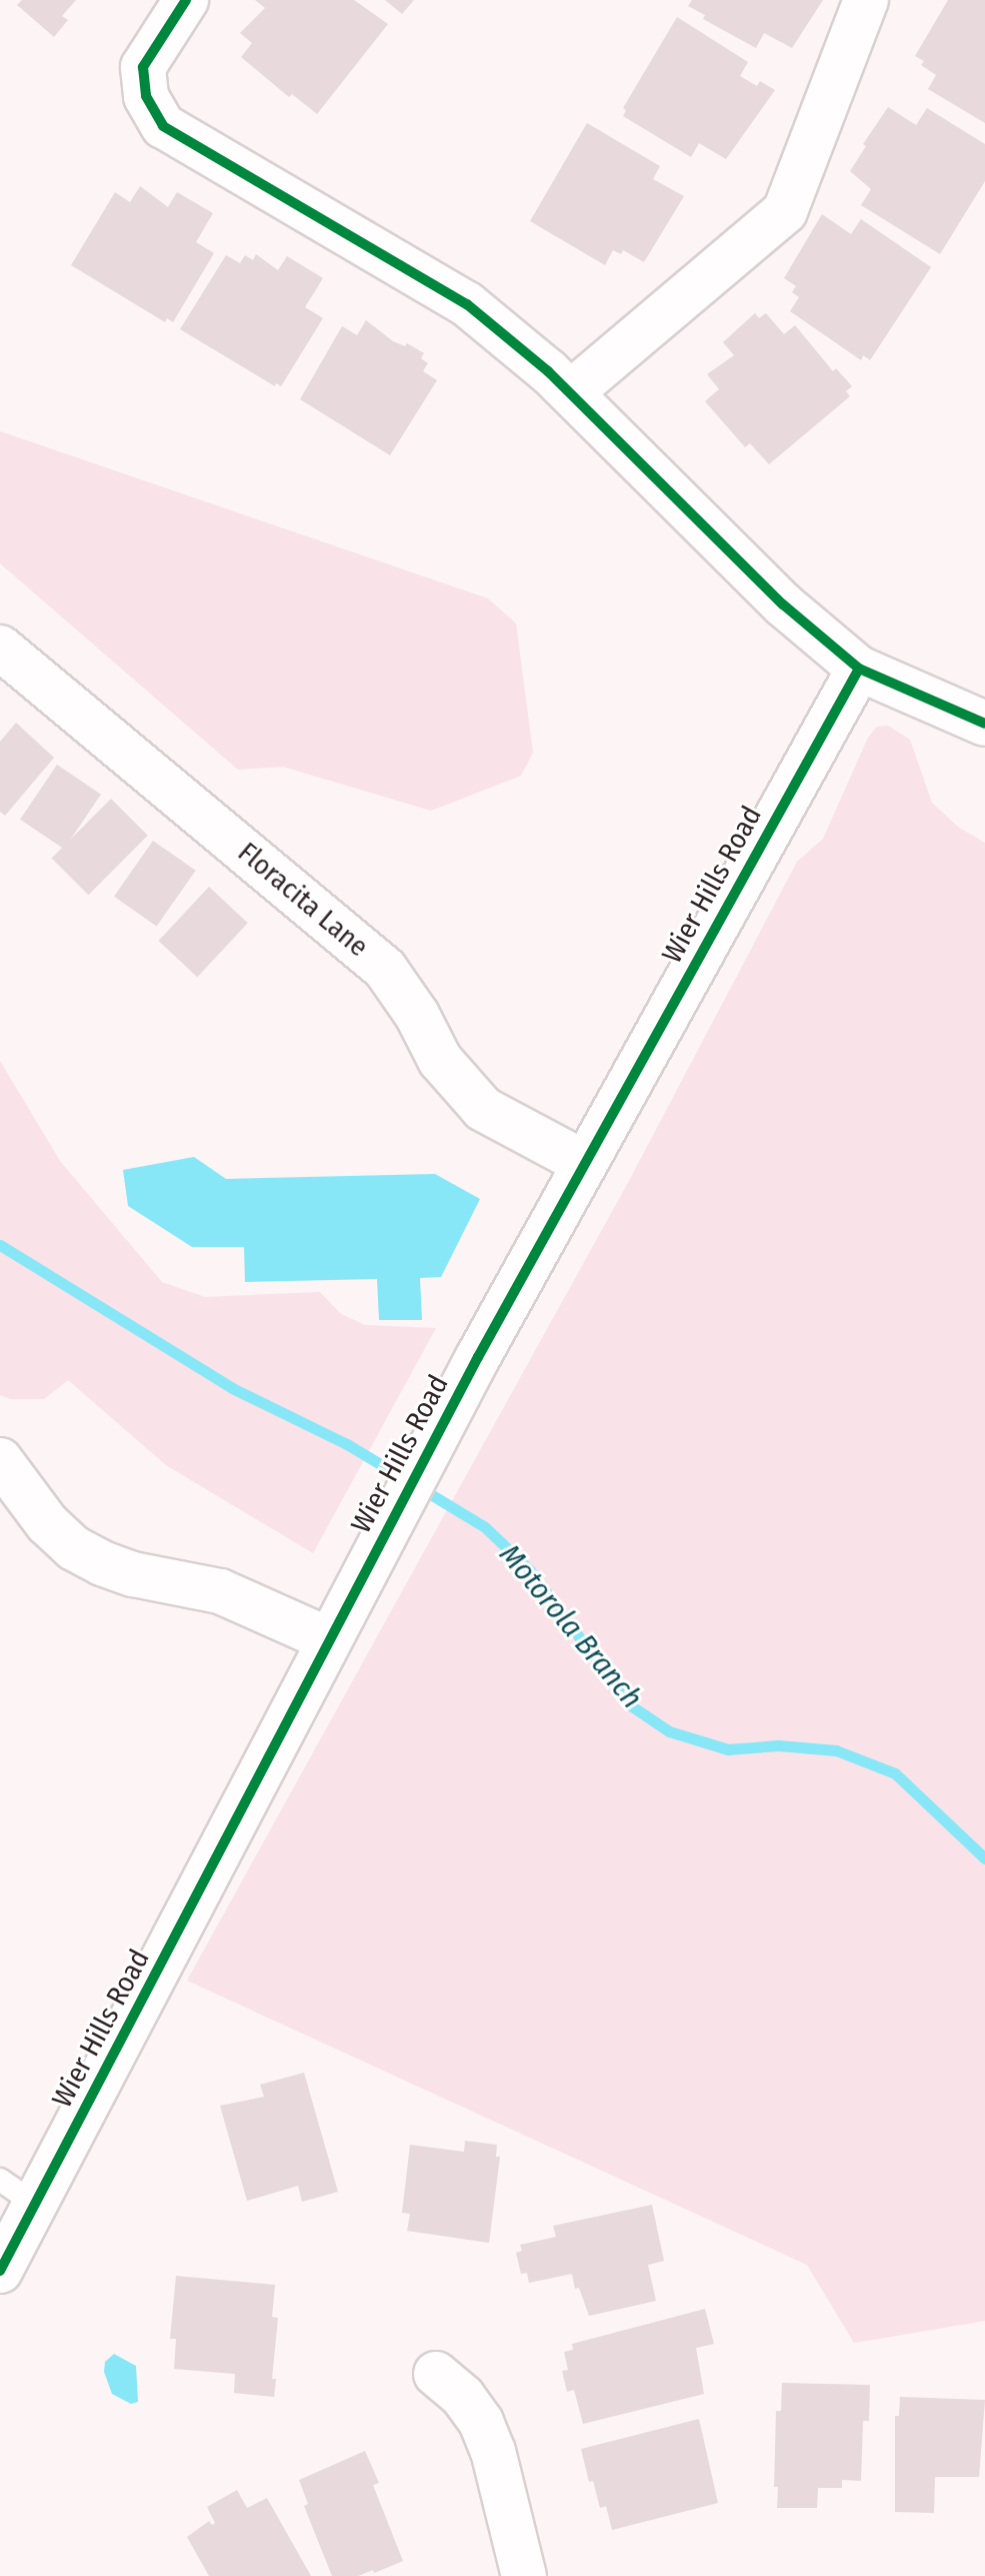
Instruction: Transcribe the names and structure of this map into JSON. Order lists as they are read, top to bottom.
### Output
{
  "streets": {
    "street": ["Wier Hills Road", "Floracita Lane"]
  },
  "crossings": [
    ["Wier Hills Road", "Floracita Lane"]
  ],
  "water": ["Motorola Branch"]
}
